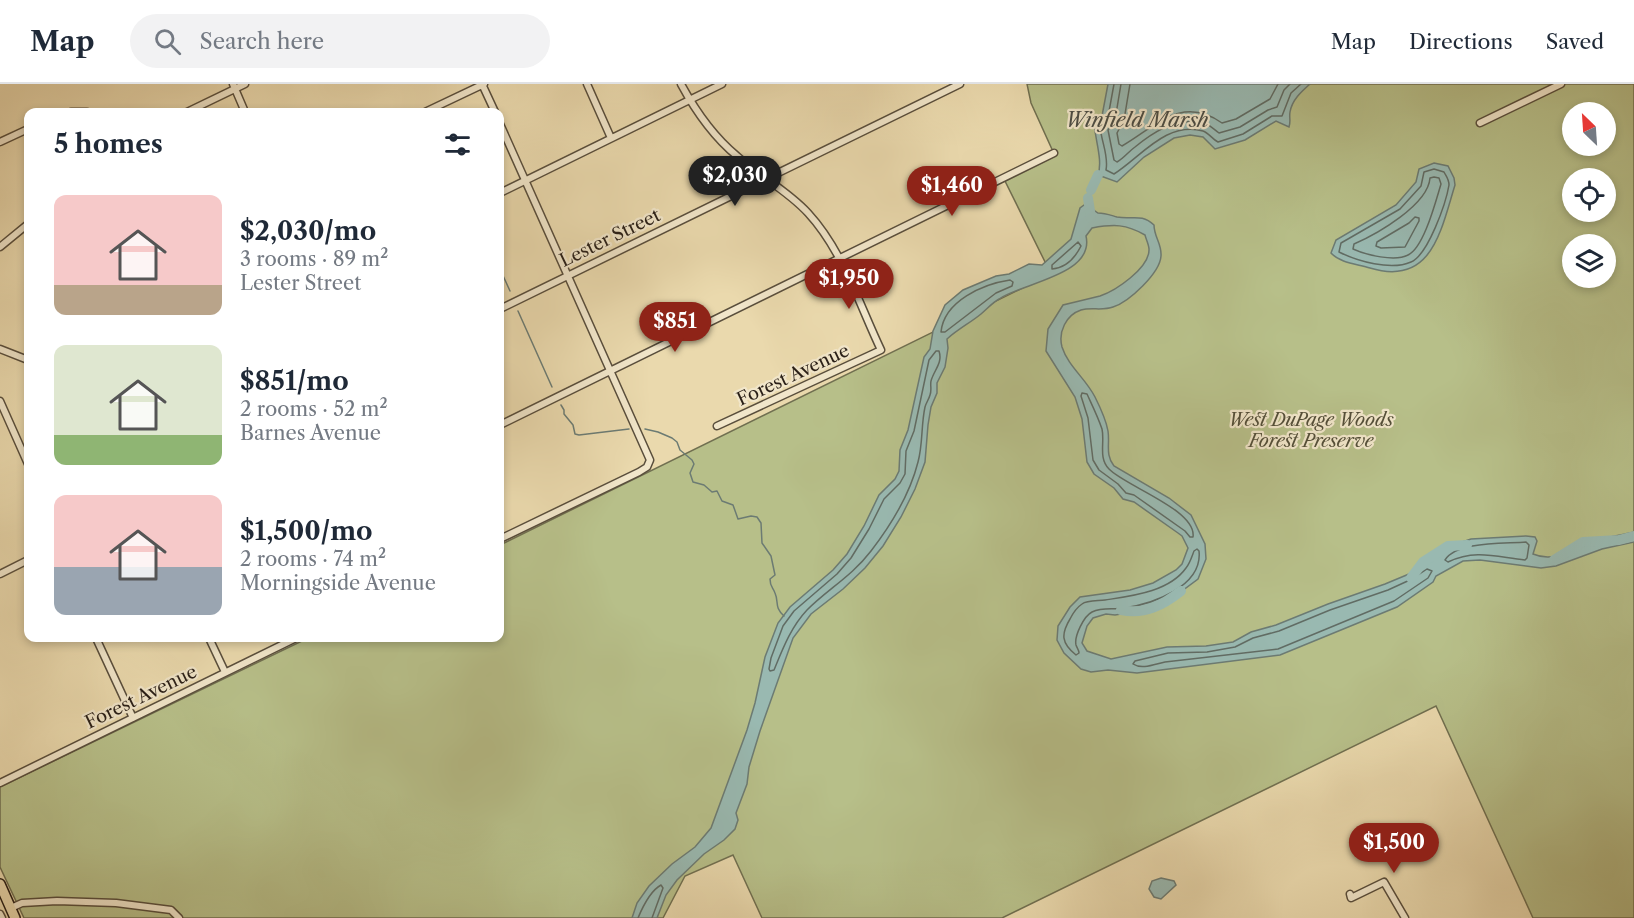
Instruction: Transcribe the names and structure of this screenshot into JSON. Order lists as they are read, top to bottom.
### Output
{
  "streets": {
    "street": ["Lester Street", "Forest Avenue"]
  },
  "water": ["Winfield Marsh"],
  "parks": ["West DuPage Woods Forest Preserve"],
  "north": "top left",
  "page": {
    "header": "Map",
    "search": "Search here",
    "nav": ["Map", "Directions", "Saved"],
    "heading": "5 homes",
    "price": [
      "$2,030",
      "$1,460",
      "$1,950",
      "$851",
      "$1,500"
    ],
    "list": [
      {
        "name": "$2,030/mo",
        "note": "3 rooms · 89 m² · Lester Street"
      },
      {
        "name": "$851/mo",
        "note": "2 rooms · 52 m² · Barnes Avenue"
      },
      {
        "name": "$1,500/mo",
        "note": "2 rooms · 74 m² · Morningside Avenue"
      }
    ]
  }
}
